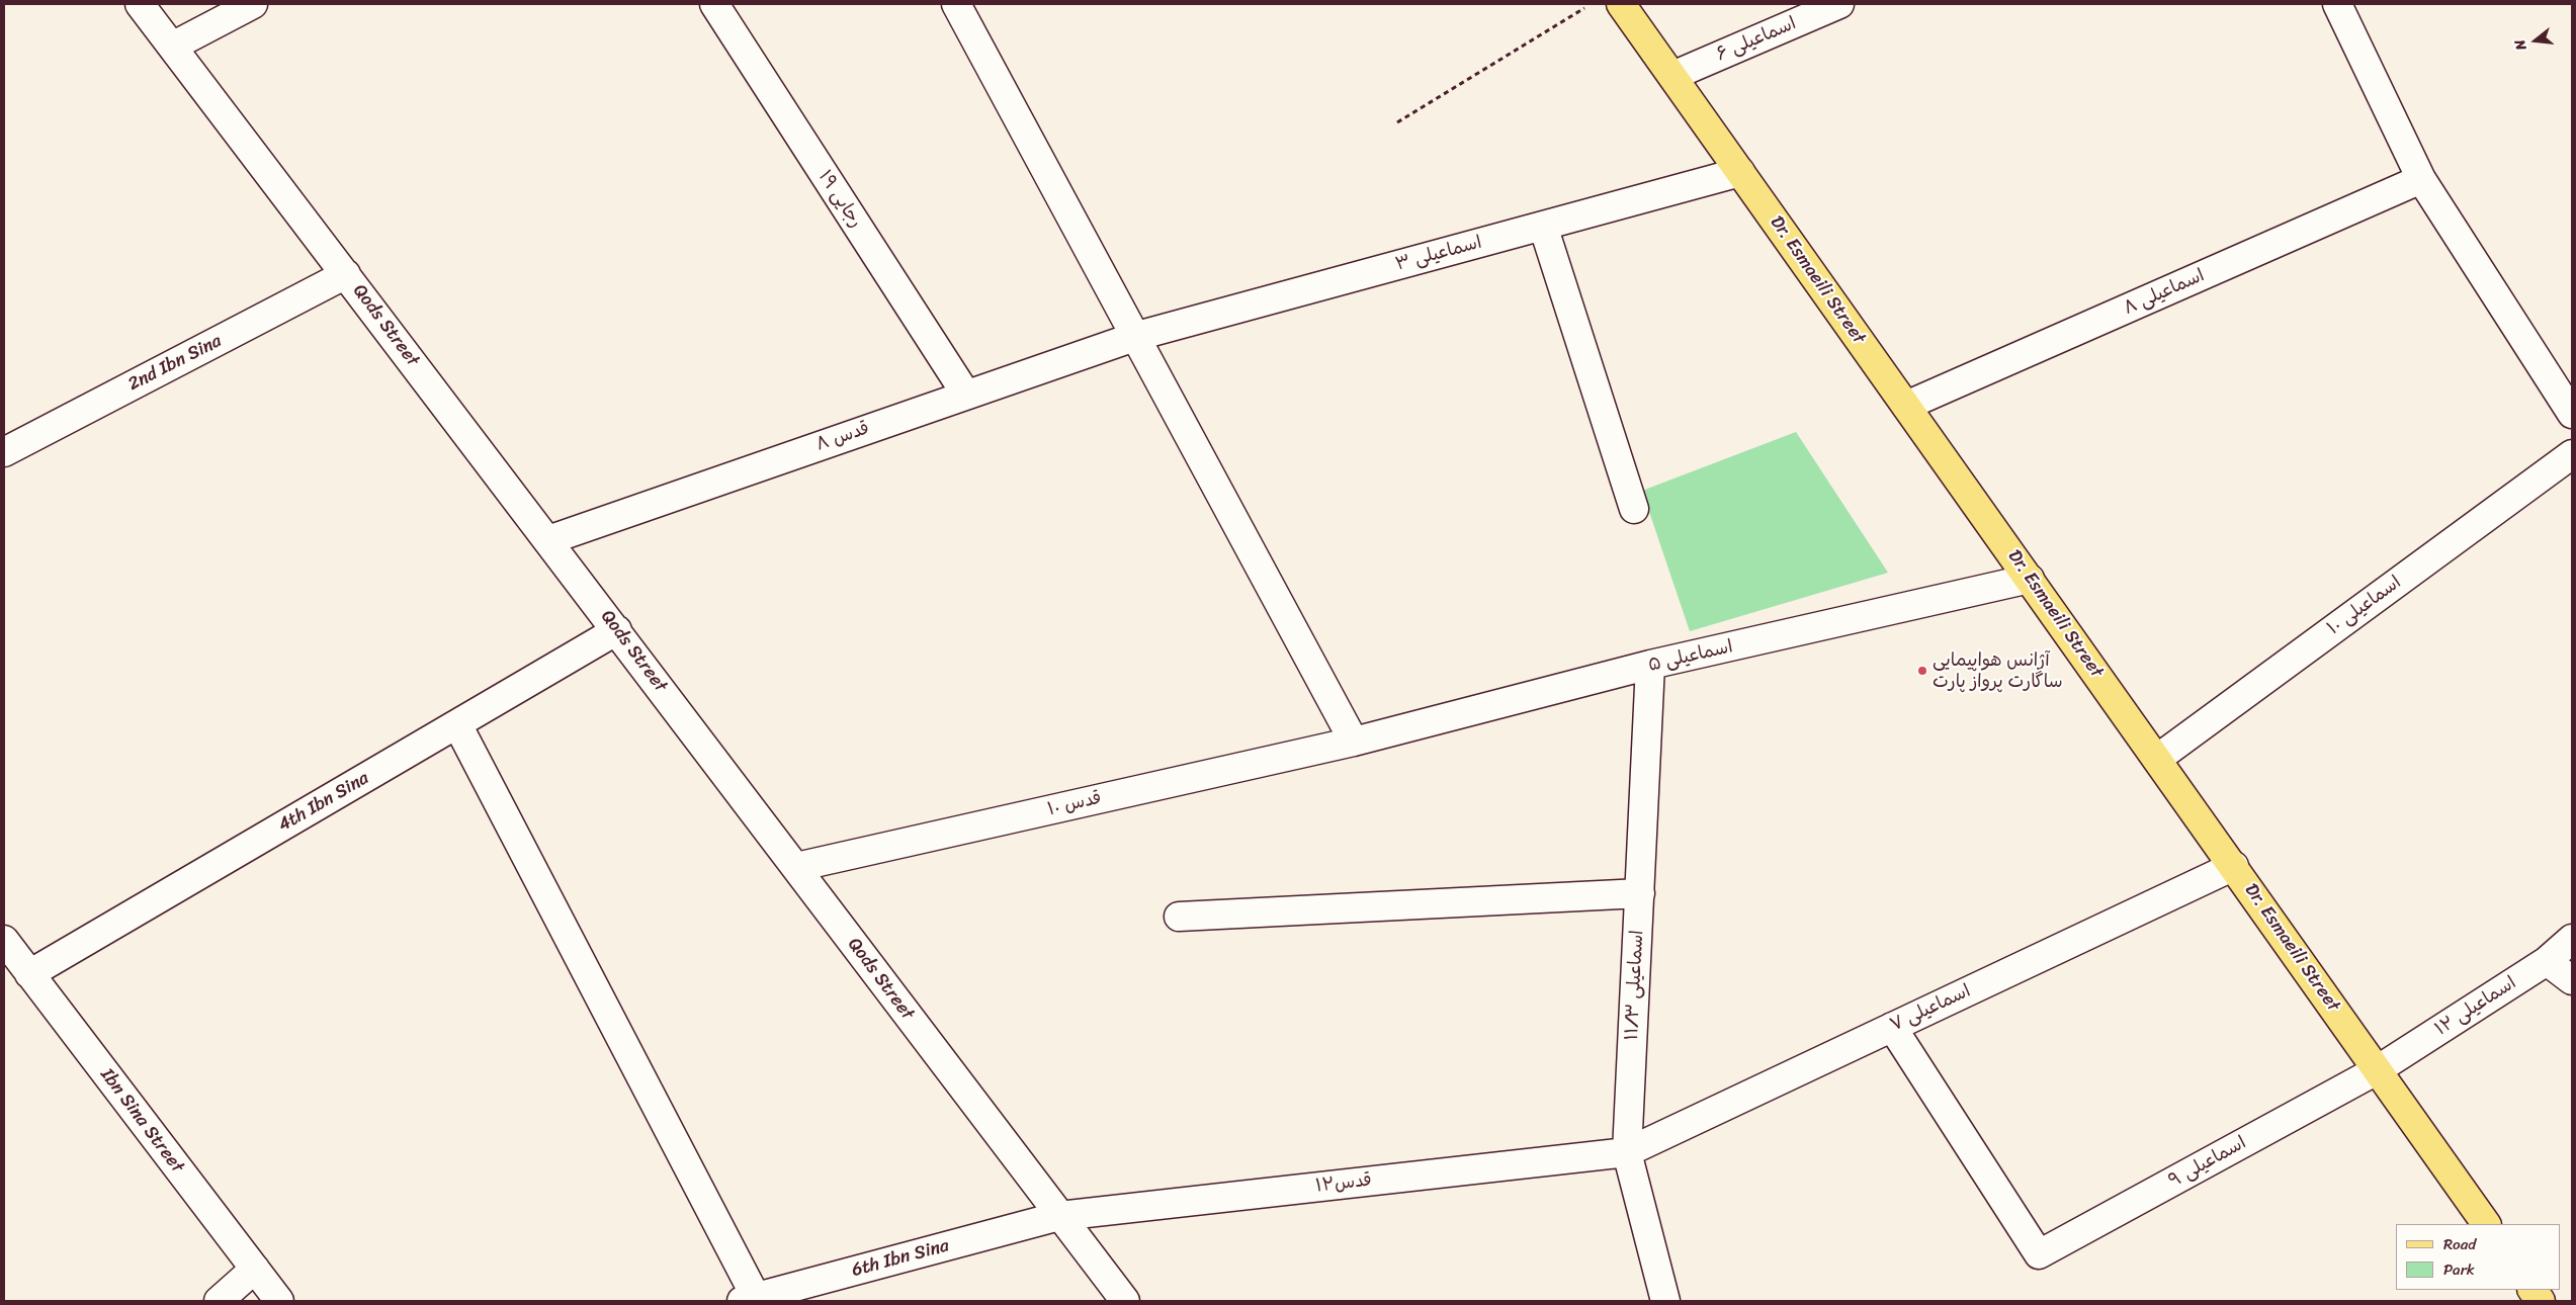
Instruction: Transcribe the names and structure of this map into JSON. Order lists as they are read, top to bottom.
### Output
{
  "streets": {
    "main road": ["Dr. Esmaeili Street"],
    "street": [
      "اسماعیلی ۶",
      "رجایی ۱۹",
      "اسماعیلی ۳",
      "اسماعیلی ۸",
      "Qods Street",
      "2nd Ibn Sina",
      "قدس ۸",
      "اسماعیلی ۱۰",
      "اسماعیلی ۵",
      "4th Ibn Sina",
      "قدس ۱۰",
      "اسماعیلی ۱۱/۳",
      "اسماعیلی ۱۲",
      "اسماعیلی ۷",
      "Ibn Sina Street",
      "اسماعیلی ۹",
      "قدس۱۲",
      "6th Ibn Sina"
    ]
  },
  "crossings": [
    ["اسماعیلی ۶", "Dr. Esmaeili Street"],
    ["رجایی ۱۹", "قدس ۸"],
    ["اسماعیلی ۳", "Dr. Esmaeili Street"],
    ["اسماعیلی ۳", "قدس ۸"],
    ["Dr. Esmaeili Street", "اسماعیلی ۸"],
    ["Dr. Esmaeili Street", "اسماعیلی ۱۰"],
    ["Dr. Esmaeili Street", "اسماعیلی ۵"],
    ["Dr. Esmaeili Street", "اسماعیلی ۱۲"],
    ["Dr. Esmaeili Street", "اسماعیلی ۷"],
    ["Dr. Esmaeili Street", "اسماعیلی ۹"],
    ["Qods Street", "2nd Ibn Sina"],
    ["Qods Street", "قدس ۸"],
    ["Qods Street", "4th Ibn Sina"],
    ["Qods Street", "قدس ۱۰"],
    ["Qods Street", "قدس۱۲"],
    ["Qods Street", "6th Ibn Sina"],
    ["اسماعیلی ۵", "قدس ۱۰"],
    ["اسماعیلی ۵", "اسماعیلی ۱۱/۳"],
    ["4th Ibn Sina", "Ibn Sina Street"],
    ["اسماعیلی ۱۱/۳", "اسماعیلی ۷"],
    ["اسماعیلی ۱۱/۳", "قدس۱۲"],
    ["اسماعیلی ۱۲", "اسماعیلی ۹"],
    ["اسماعیلی ۷", "اسماعیلی ۹"],
    ["اسماعیلی ۷", "قدس۱۲"],
    ["قدس۱۲", "6th Ibn Sina"]
  ],
  "places": ["آژانس هواپیمایی ساگارت پرواز پارت"],
  "legend": ["Road", "Park"],
  "north": "left"
}
